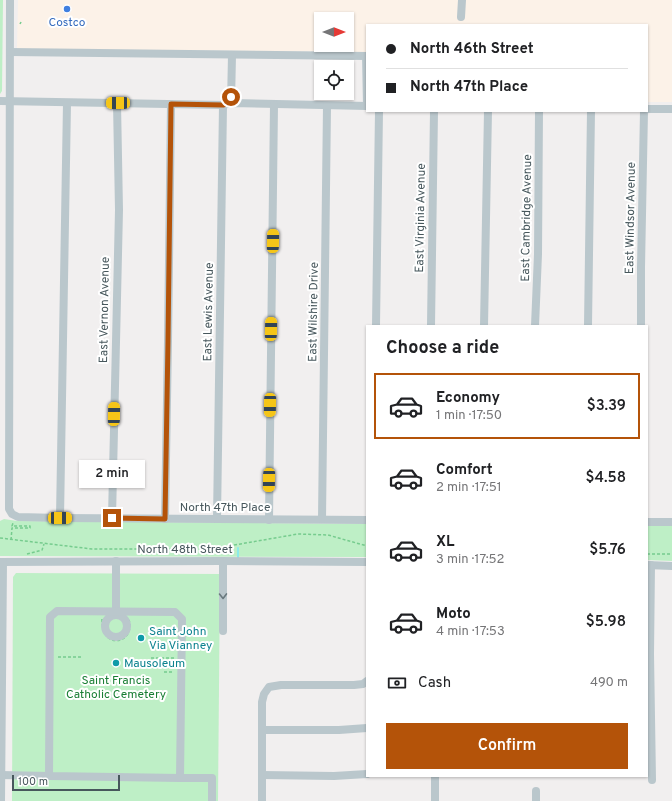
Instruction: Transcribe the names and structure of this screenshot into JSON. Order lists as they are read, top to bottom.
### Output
{
  "streets": {
    "street": [
      "East Virginia Avenue",
      "East Cambridge Avenue",
      "East Windsor Avenue",
      "East Vernon Avenue",
      "East Lewis Avenue",
      "East Wilshire Drive",
      "North 47th Place",
      "North 48th Street"
    ]
  },
  "crossings": [
    ["East Vernon Avenue", "North 47th Place"],
    ["East Lewis Avenue", "North 47th Place"],
    ["East Wilshire Drive", "North 47th Place"]
  ],
  "parks": ["Saint Francis Catholic Cemetery"],
  "places": ["Costco", "Saint John Via Vianney", "Mausoleum"],
  "scale_bar": "100 m",
  "north": "right",
  "page": {
    "banner": ["North 46th Street", "North 47th Place"],
    "heading": "Choose a ride",
    "list": [
      {
        "name": "Economy",
        "note": "1 min · 17:50",
        "value": "$3.39"
      },
      {
        "name": "Comfort",
        "note": "2 min · 17:51",
        "value": "$4.58"
      },
      {
        "name": "XL",
        "note": "3 min · 17:52",
        "value": "$5.76"
      },
      {
        "name": "Moto",
        "note": "4 min · 17:53",
        "value": "$5.98"
      }
    ],
    "bubble": "2 min",
    "pay": ["Cash", "490 m"],
    "buttons": "Confirm",
    "scale": "100 m"
  }
}
